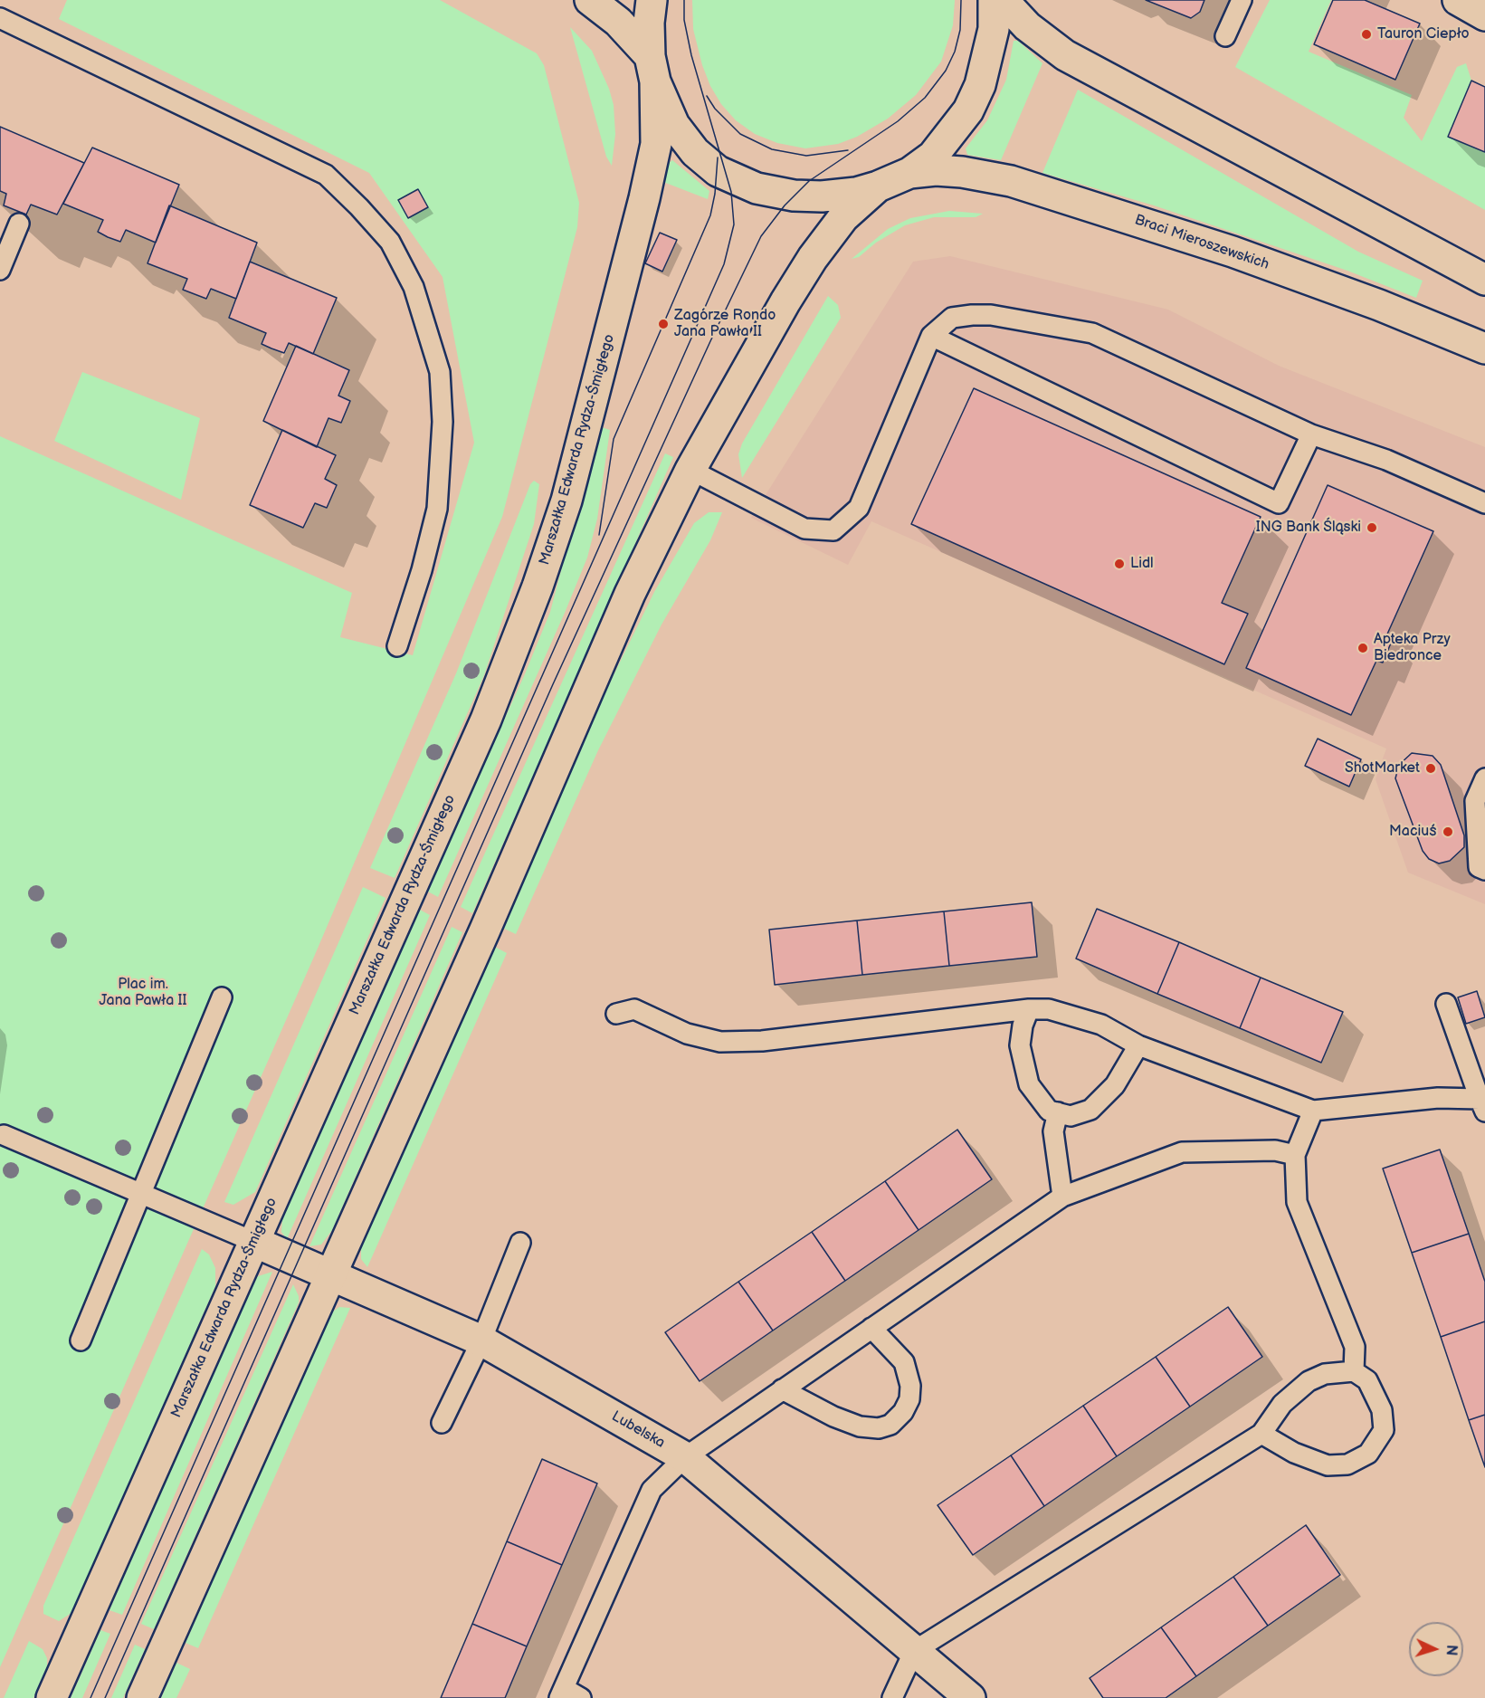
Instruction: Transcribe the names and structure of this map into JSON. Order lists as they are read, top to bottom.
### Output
{
  "streets": {
    "street": ["Braci Mieroszewskich", "Marszałka Edwarda Rydza-Śmigłego", "Lubelska"]
  },
  "crossings": [
    ["Marszałka Edwarda Rydza-Śmigłego", "Lubelska"]
  ],
  "parks": ["Plac im. Jana Pawła II"],
  "places": [
    "Tauron Ciepło",
    "Zagórze Rondo Jana Pawła II",
    "ING Bank Śląski",
    "Lidl",
    "Apteka Przy Biedronce",
    "ShotMarket",
    "Maciuś"
  ],
  "north": "right"
}
